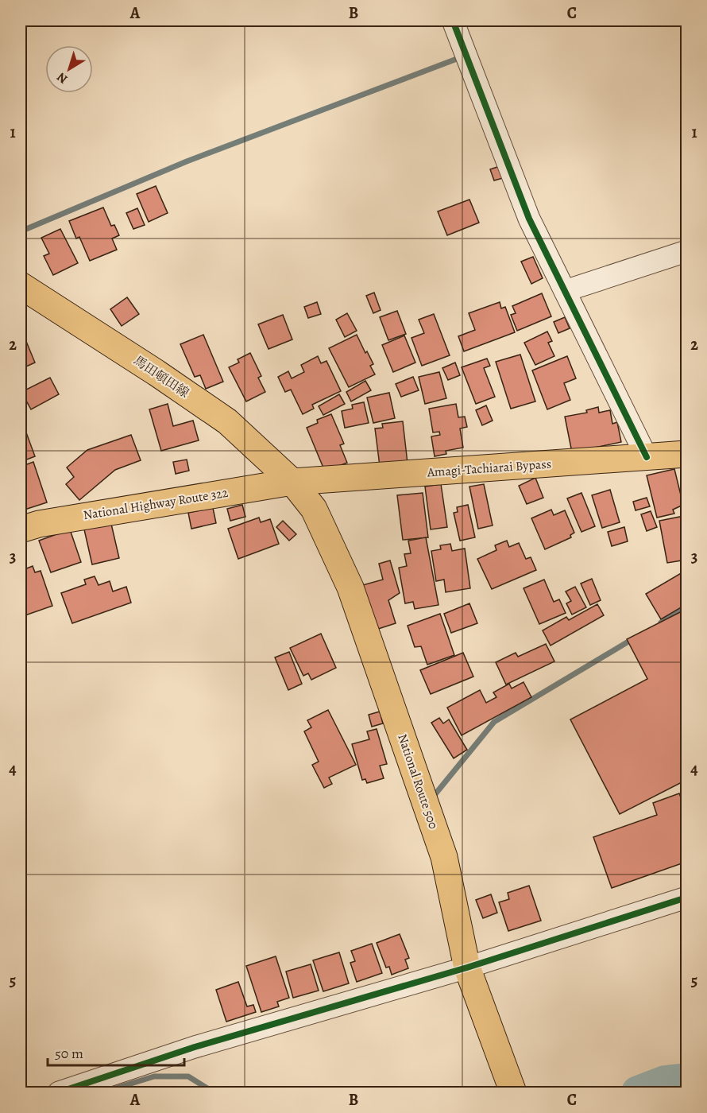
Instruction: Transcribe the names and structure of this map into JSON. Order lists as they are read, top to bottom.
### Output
{
  "streets": {
    "main road": [
      "馬田頓田線",
      "Amagi-Tachiarai Bypass",
      "National Highway Route 322",
      "National Route 500"
    ]
  },
  "crossings": [
    ["馬田頓田線", "Amagi-Tachiarai Bypass"],
    ["馬田頓田線", "National Highway Route 322"],
    ["馬田頓田線", "National Route 500"],
    ["Amagi-Tachiarai Bypass", "National Highway Route 322"],
    ["Amagi-Tachiarai Bypass", "National Route 500"],
    ["National Highway Route 322", "National Route 500"]
  ],
  "scale_bar": "50 m",
  "north": "bottom left",
  "grid": {
    "columns": ["A", "B", "C"],
    "rows": [
      "1",
      "2",
      "3",
      "4",
      "5"
    ]
  }
}
